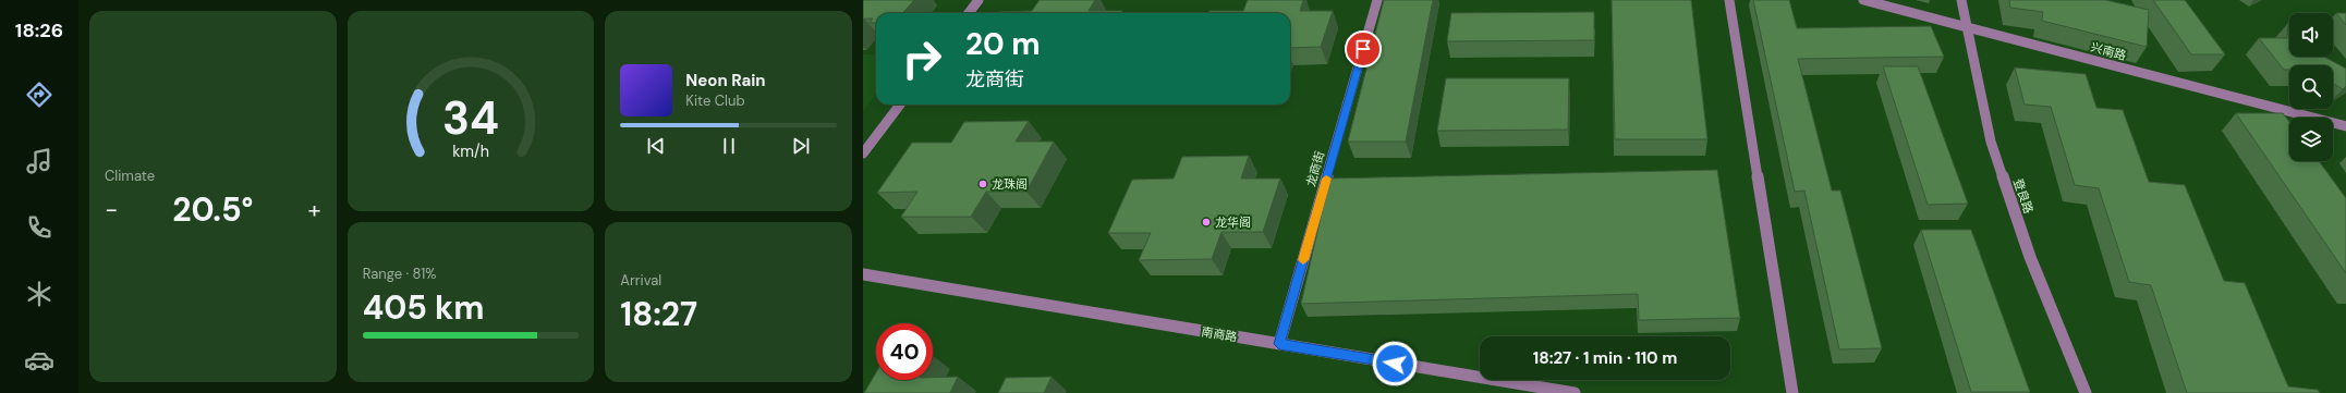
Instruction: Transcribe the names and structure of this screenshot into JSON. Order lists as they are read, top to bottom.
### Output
{
  "streets": {
    "street": [
      "兴南路",
      "龙商街",
      "登良路",
      "南商路"
    ]
  },
  "crossings": [
    ["兴南路", "登良路"],
    ["龙商街", "南商路"]
  ],
  "places": ["龙珠阁", "龙华阁"],
  "page": {
    "tabs": "18:26",
    "tile": [
      "Climate",
      ["Range · 81%", "405 km"],
      ["Arrival", "18:27"]
    ],
    "turn": ["20 m", "龙商街"],
    "song": ["Neon Rain", "Kite Club"],
    "heat": ["−", "20.5°", "+"],
    "limit": "40",
    "trip": "18:27 · 1 min · 110 m",
    "gauge": ["34", "km/h"]
  }
}
